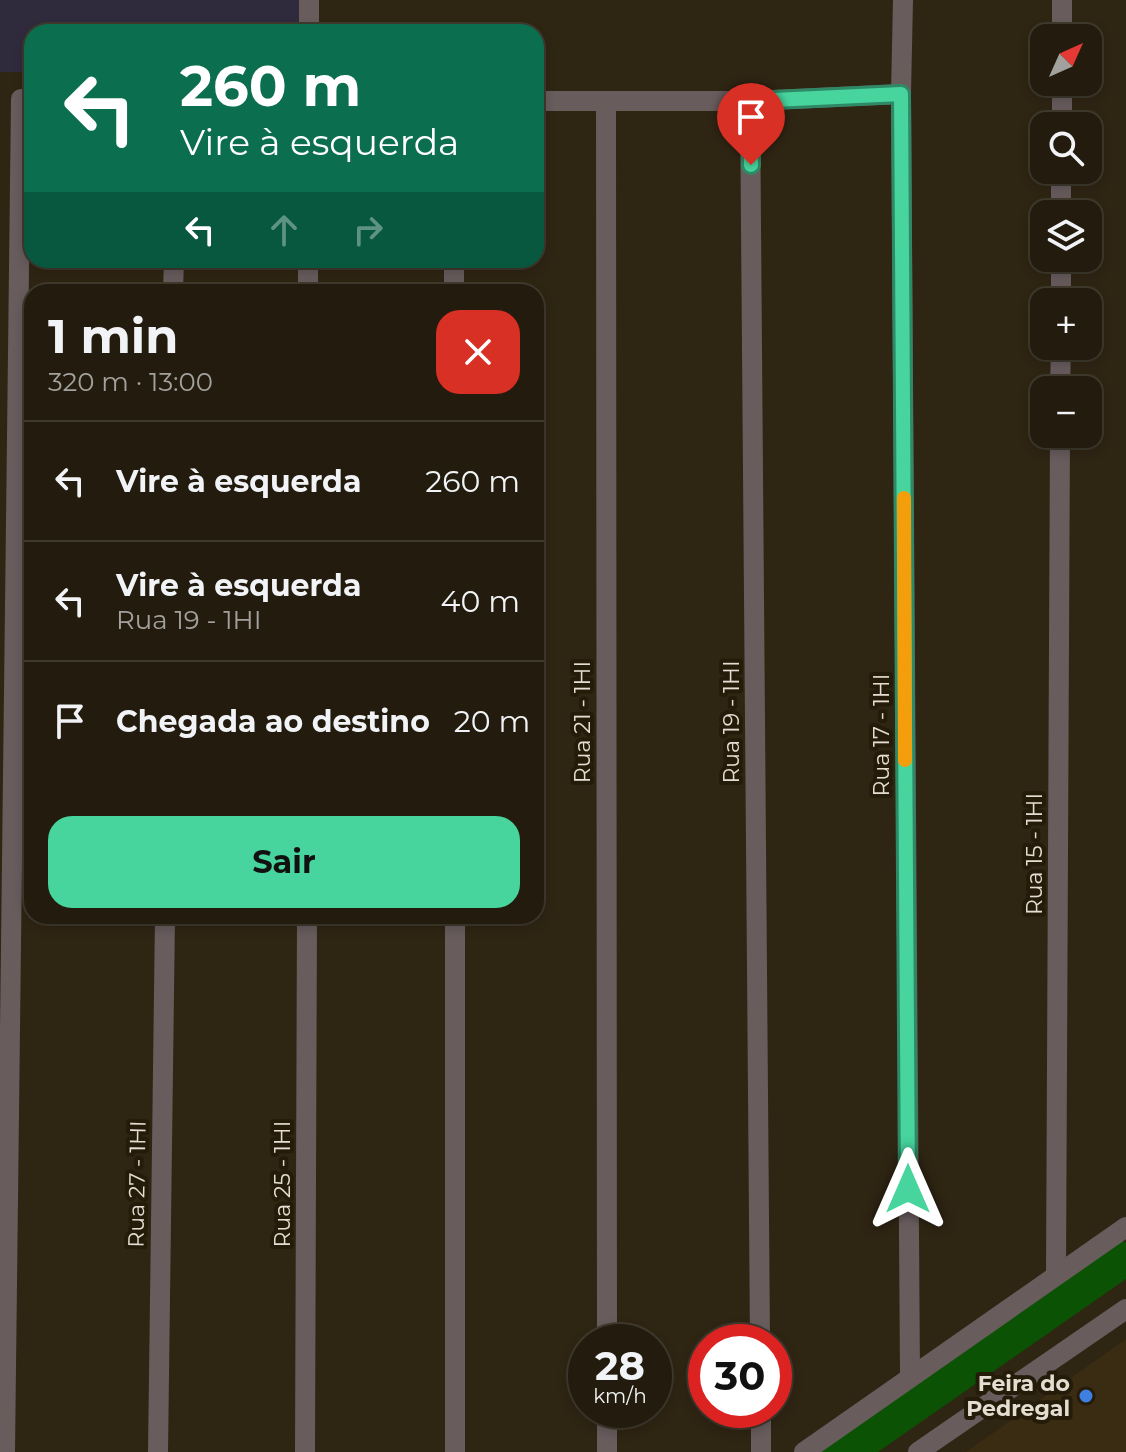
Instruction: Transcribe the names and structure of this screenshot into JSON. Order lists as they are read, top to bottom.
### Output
{
  "streets": {
    "street": [
      "Rua 21 - 1HI",
      "Rua 19 - 1HI",
      "Rua 17 - 1HI",
      "Rua 15 - 1HI",
      "Rua 27 - 1HI",
      "Rua 25 - 1HI"
    ]
  },
  "places": ["Feira do Pedregal"],
  "north": "top right",
  "page": {
    "map_buttons": ["+", "−"],
    "turn": ["260 m", "Vire à esquerda"],
    "heading": ["1 min", "320 m · 13:00"],
    "list": [
      {
        "name": "Vire à esquerda",
        "value": "260 m"
      },
      {
        "name": "Vire à esquerda",
        "note": "Rua 19 - 1HI",
        "value": "40 m"
      },
      {
        "name": "Chegada ao destino",
        "value": "20 m"
      }
    ],
    "buttons": "Sair",
    "speed": "28 km/h",
    "limit": "30"
  }
}
